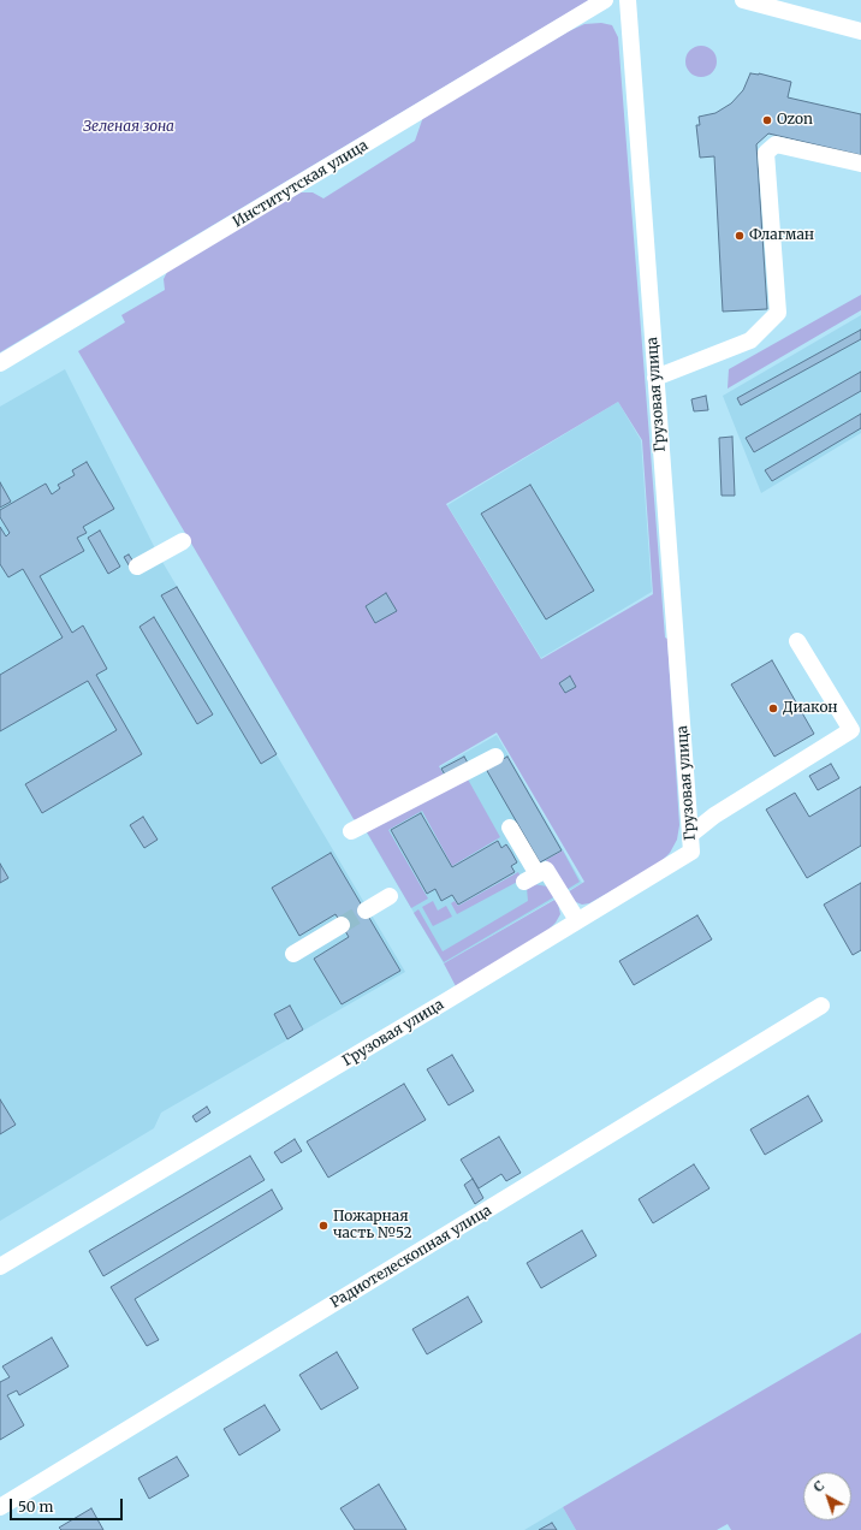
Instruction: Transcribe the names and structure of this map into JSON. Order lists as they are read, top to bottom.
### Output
{
  "streets": {
    "street": ["Институтская улица", "Грузовая улица", "Радиотелескопная улица"]
  },
  "parks": ["Зеленая зона"],
  "places": [
    "Ozon",
    "Флагман",
    "Диакон",
    "Пожарная часть №52"
  ],
  "scale_bar": "50 m",
  "north": "top left"
}
